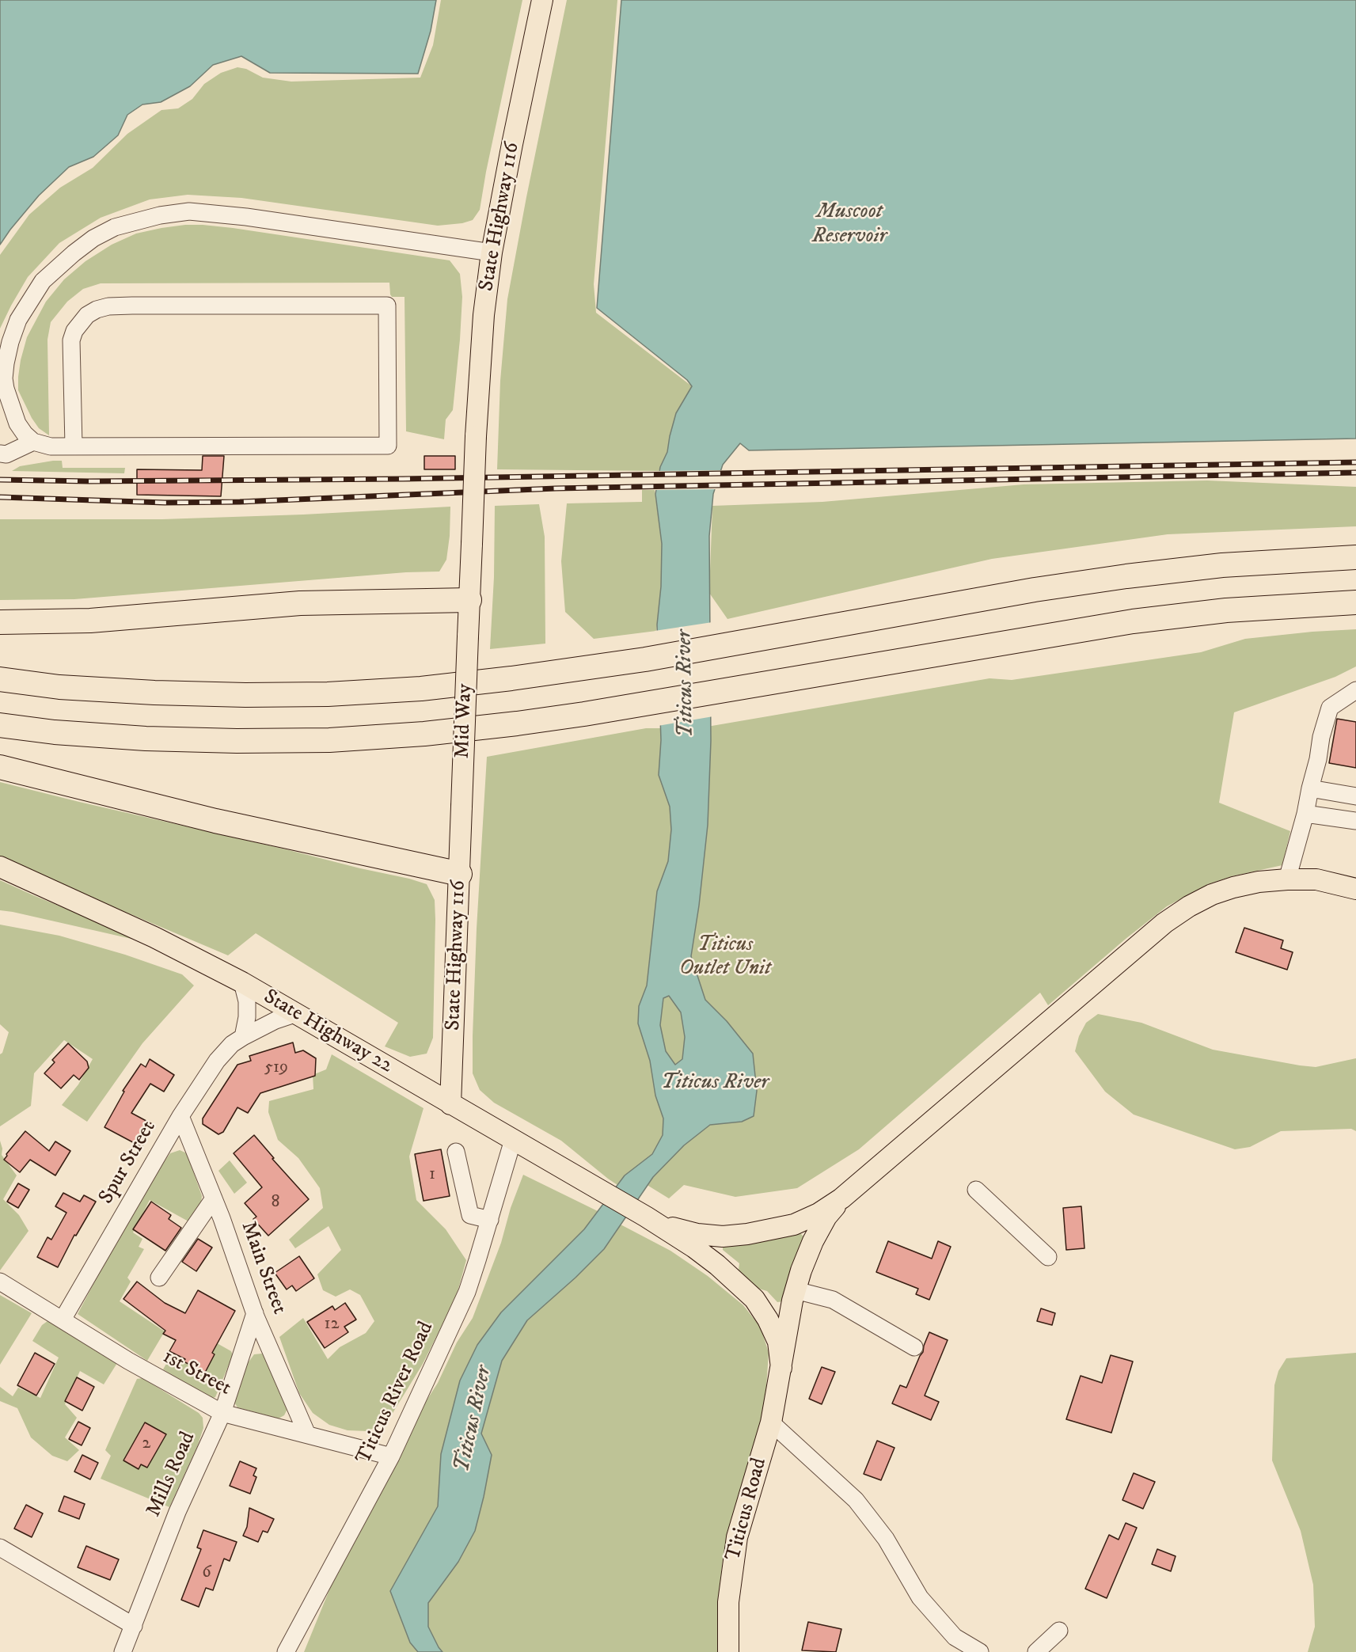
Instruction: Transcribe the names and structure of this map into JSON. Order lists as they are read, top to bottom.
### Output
{
  "streets": {
    "main road": [
      "State Highway 116",
      "Mid Way",
      "State Highway 22",
      "Titicus Road"
    ],
    "street": [
      "Spur Street",
      "Main Street",
      "1st Street",
      "Titicus River Road",
      "Mills Road"
    ]
  },
  "crossings": [
    ["State Highway 116", "Mid Way"],
    ["State Highway 116", "State Highway 22"],
    ["State Highway 22", "Spur Street"],
    ["State Highway 22", "Titicus River Road"],
    ["State Highway 22", "Titicus Road"],
    ["Spur Street", "Main Street"],
    ["Spur Street", "1st Street"],
    ["Main Street", "1st Street"],
    ["Main Street", "Mills Road"],
    ["1st Street", "Titicus River Road"],
    ["1st Street", "Mills Road"]
  ],
  "water": ["Muscoot Reservoir", "Titicus River"],
  "parks": ["Titicus Outlet Unit"],
  "house_numbers": [
    "519",
    "1",
    "8",
    "12",
    "2",
    "6"
  ]
}
